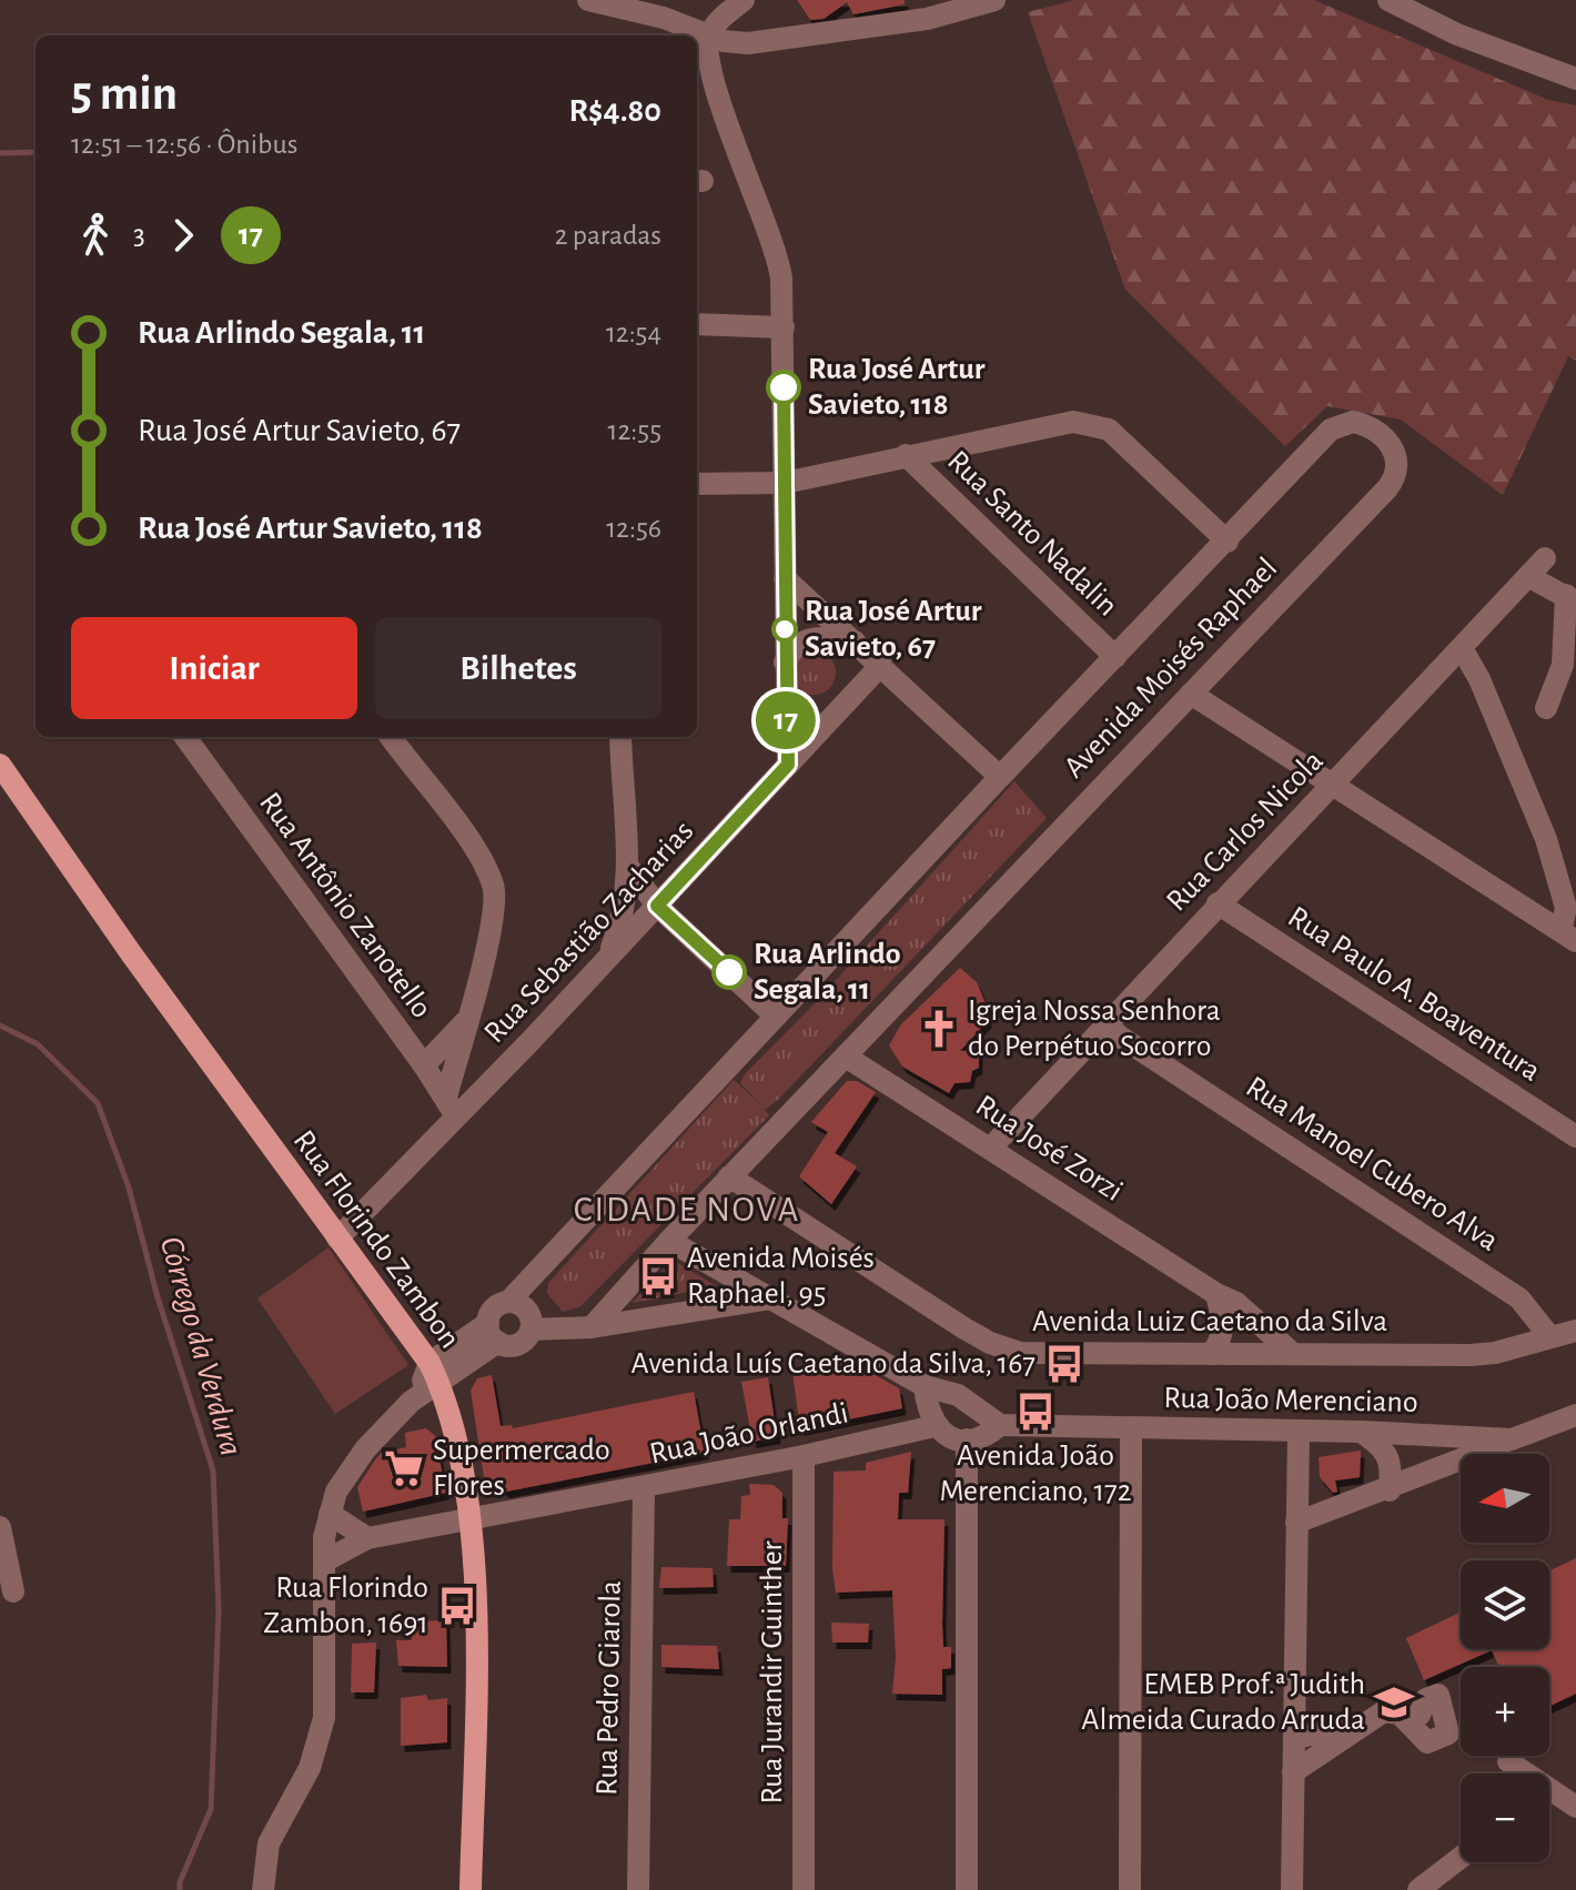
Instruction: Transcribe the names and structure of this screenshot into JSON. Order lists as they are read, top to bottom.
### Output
{
  "streets": {
    "main road": ["Rua Florindo Zambon"],
    "street": [
      "Rua Santo Nadalin",
      "Avenida Moisés Raphael",
      "Rua Carlos Nicola",
      "Rua Antônio Zanotello",
      "Rua Sebastião Zacharias",
      "Rua Paulo A. Boaventura",
      "Rua José Zorzi",
      "Rua Manoel Cubero Alva",
      "Avenida Luiz Caetano da Silva",
      "Rua João Merenciano",
      "Rua João Orlandi",
      "Rua Jurandir Guinther",
      "Rua Pedro Giarola"
    ]
  },
  "crossings": [
    ["Rua Santo Nadalin", "Avenida Moisés Raphael"],
    ["Avenida Moisés Raphael", "Rua José Zorzi"],
    ["Avenida Moisés Raphael", "Avenida Luiz Caetano da Silva"],
    ["Rua Carlos Nicola", "Rua Paulo A. Boaventura"],
    ["Rua Carlos Nicola", "Rua José Zorzi"],
    ["Rua Carlos Nicola", "Rua Manoel Cubero Alva"],
    ["Rua Antônio Zanotello", "Rua Sebastião Zacharias"],
    ["Rua Sebastião Zacharias", "Rua Florindo Zambon"],
    ["Rua José Zorzi", "Avenida Luiz Caetano da Silva"],
    ["Rua Manoel Cubero Alva", "Avenida Luiz Caetano da Silva"],
    ["Rua Florindo Zambon", "Rua João Orlandi"],
    ["Rua João Orlandi", "Rua Jurandir Guinther"],
    ["Rua João Orlandi", "Rua Pedro Giarola"]
  ],
  "districts": ["CIDADE NOVA"],
  "water": ["Córrego da Verdura"],
  "places": {
    "other": ["Rua José Artur Savieto, 118", "Rua José Artur Savieto, 67", "Rua Arlindo Segala, 11"],
    "church": ["Igreja Nossa Senhora do Perpétuo Socorro"],
    "bus stop": [
      "Avenida Moisés Raphael, 95",
      "Avenida Luís Caetano da Silva, 167",
      "Avenida João Merenciano, 172",
      "Rua Florindo Zambon, 1691"
    ],
    "supermarket": ["Supermercado Flores"],
    "school or university": ["EMEB Prof.ª Judith Almeida Curado Arruda"]
  },
  "lines": ["bus line 17"],
  "north": "left",
  "page": {
    "on_map": "17",
    "heading": ["5 min", "12:51 – 12:56 · Ônibus", "R$4.80"],
    "legs": ["3", "17", "2 paradas"],
    "list": [
      {
        "name": "Rua Arlindo Segala, 11",
        "value": "12:54"
      },
      {
        "name": "Rua José Artur Savieto, 67",
        "value": "12:55"
      },
      {
        "name": "Rua José Artur Savieto, 118",
        "value": "12:56"
      }
    ],
    "buttons": ["Iniciar", "Bilhetes"],
    "map_buttons": ["+", "−"]
  }
}
